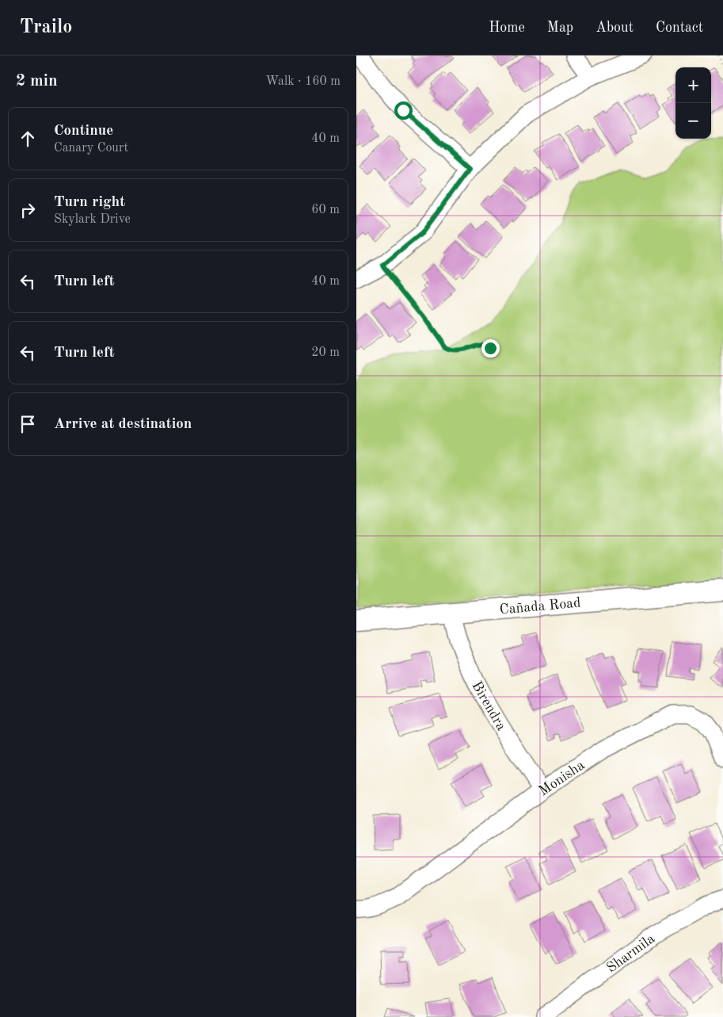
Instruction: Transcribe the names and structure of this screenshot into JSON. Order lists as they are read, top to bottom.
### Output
{
  "streets": {
    "street": [
      "Cañada Road",
      "Birendra",
      "Monisha",
      "Sharmila"
    ]
  },
  "crossings": [
    ["Cañada Road", "Birendra"],
    ["Birendra", "Monisha"]
  ],
  "page": {
    "header": "Trailo",
    "nav": [
      "Home",
      "Map",
      "About",
      "Contact"
    ],
    "heading": ["2 min", "Walk · 160 m"],
    "map_buttons": ["+", "−"],
    "list": [
      ["Continue", "Canary Court", "40 m"],
      ["Turn right", "Skylark Drive", "60 m"],
      ["Turn left", "40 m"],
      ["Turn left", "20 m"],
      "Arrive at destination"
    ]
  }
}
